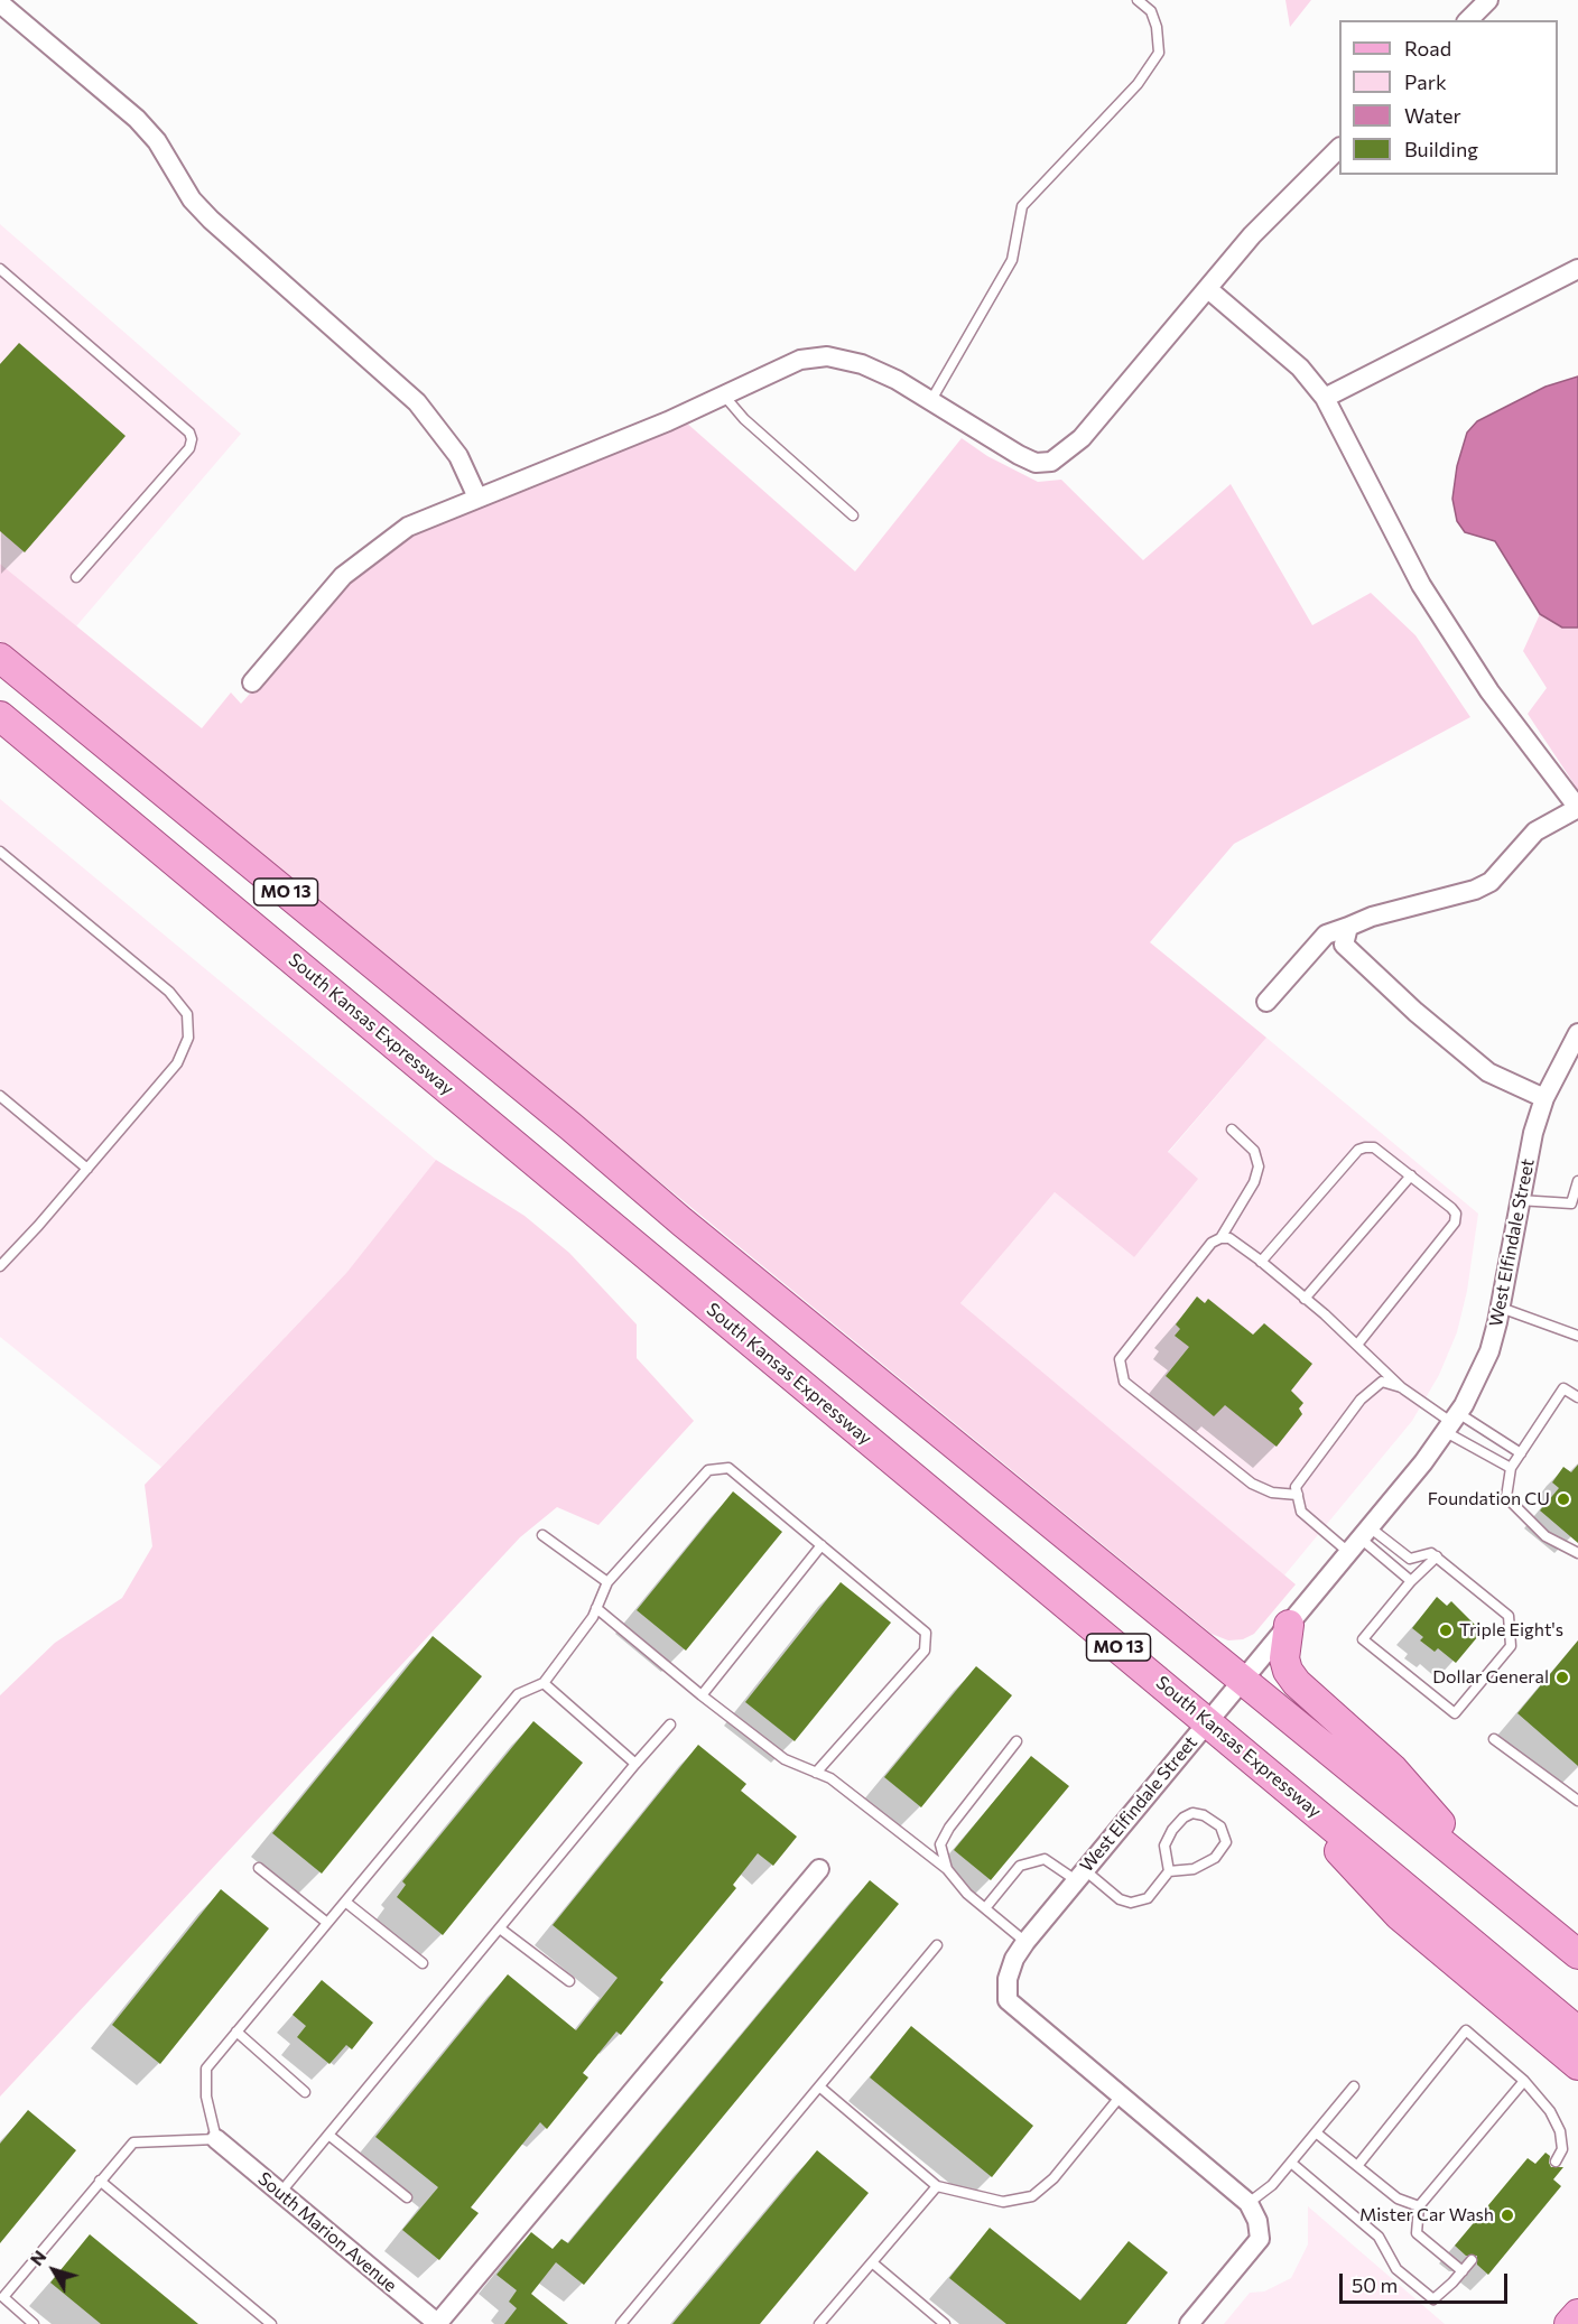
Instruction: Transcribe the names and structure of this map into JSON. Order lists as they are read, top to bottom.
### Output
{
  "streets": {
    "main road": ["MO 13", "South Kansas Expressway"],
    "street": ["West Elfindale Street", "South Marion Avenue"]
  },
  "crossings": [
    ["MO 13", "West Elfindale Street"],
    ["South Kansas Expressway", "West Elfindale Street"]
  ],
  "places": [
    "Foundation CU",
    "Triple Eight's",
    "Dollar General",
    "Mister Car Wash"
  ],
  "legend": [
    "Road",
    "Park",
    "Water",
    "Building"
  ],
  "scale_bar": "50 m",
  "north": "top left"
}
